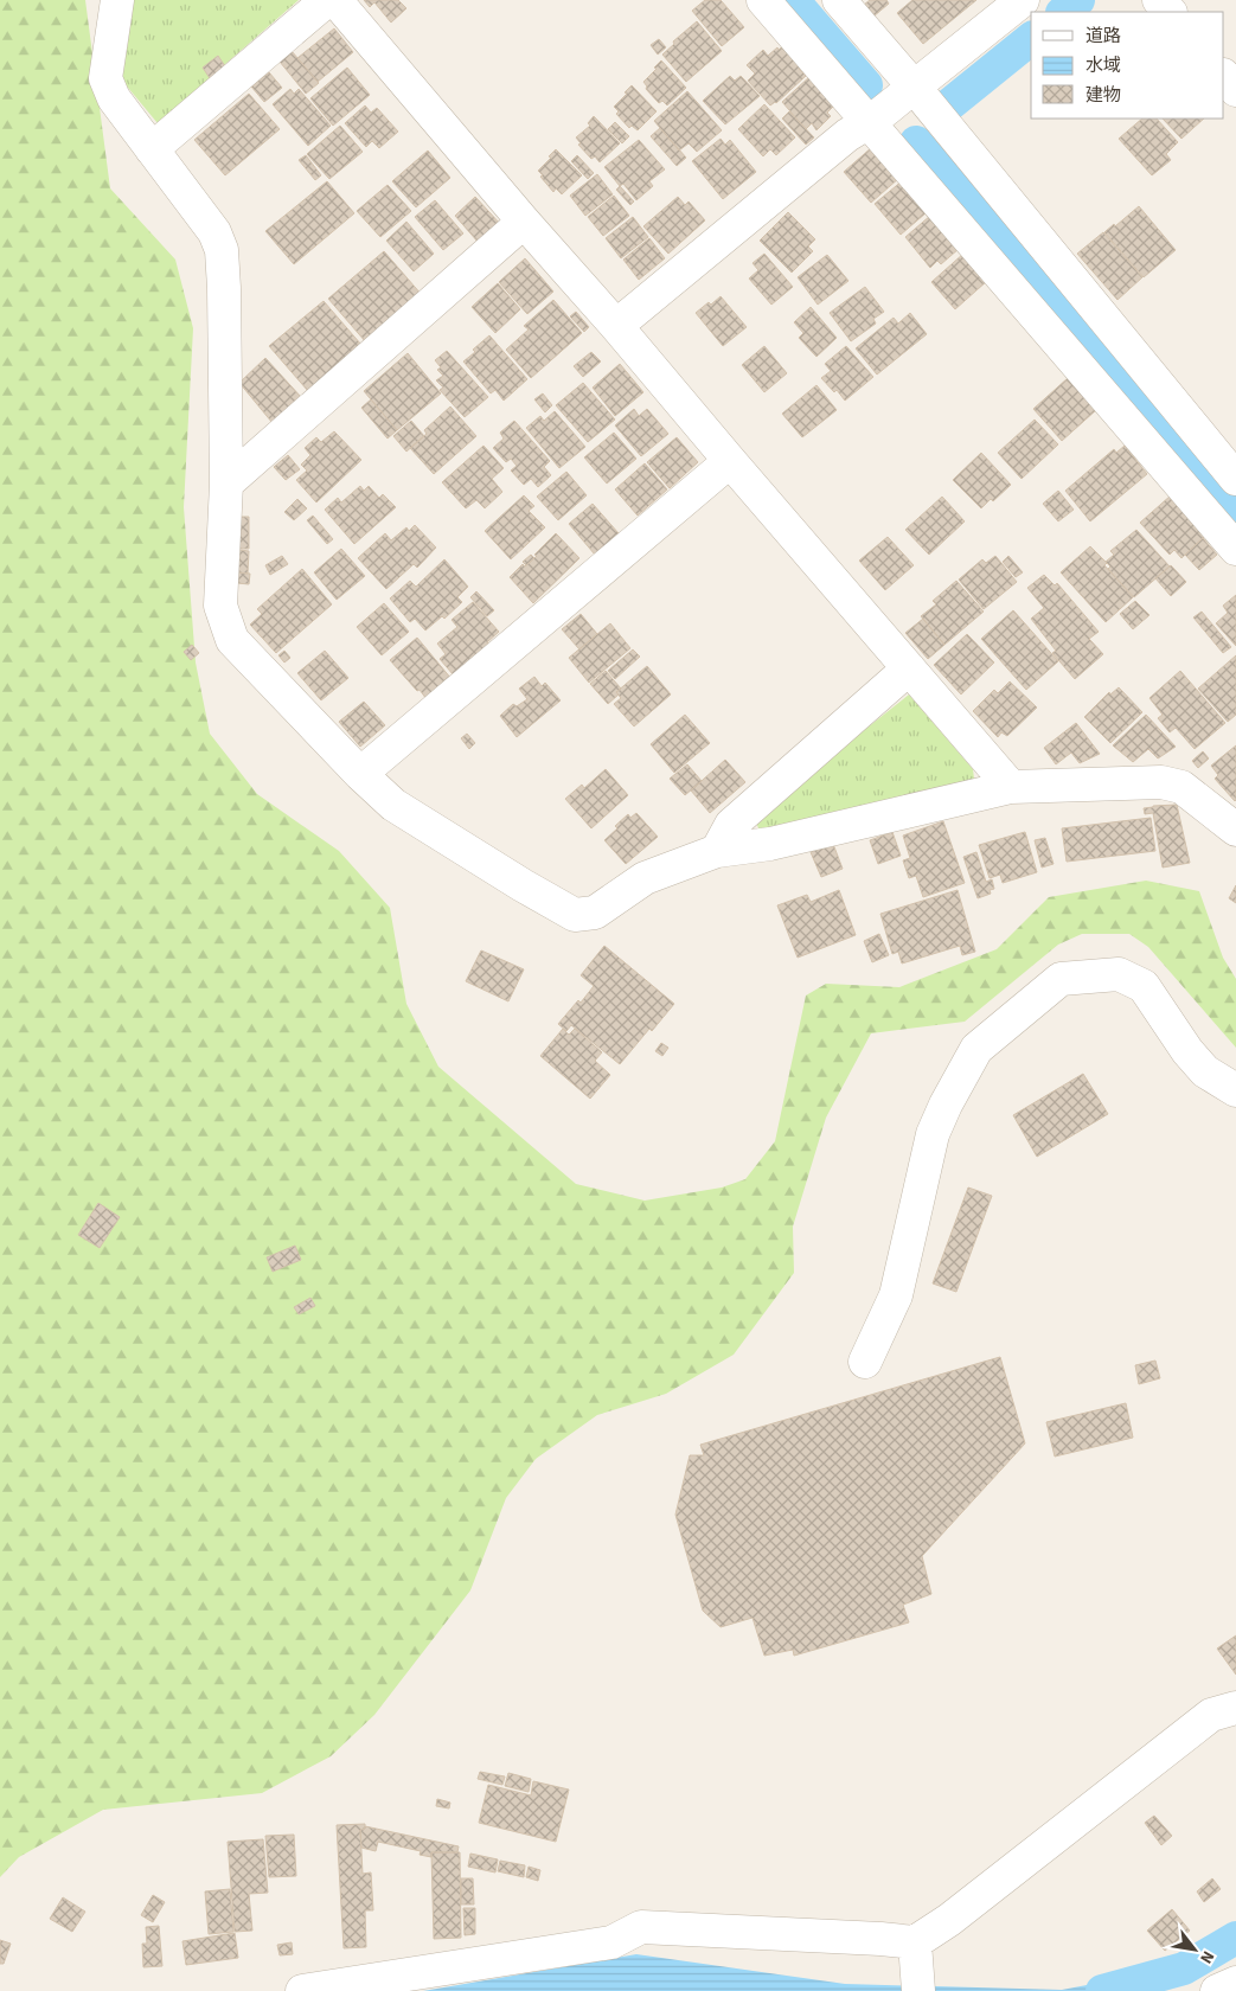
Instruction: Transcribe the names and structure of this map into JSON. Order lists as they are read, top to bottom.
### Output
{
  "legend": ["道路", "水域", "建物"],
  "north": "bottom right"
}
